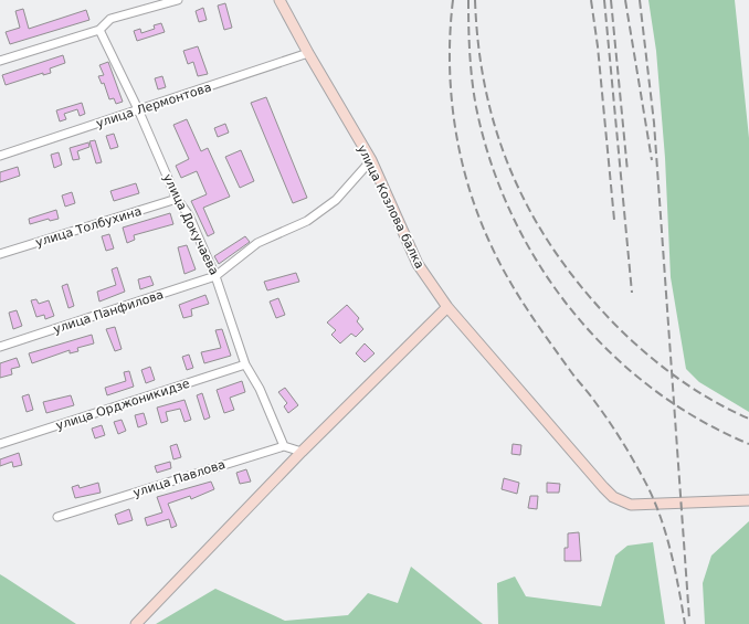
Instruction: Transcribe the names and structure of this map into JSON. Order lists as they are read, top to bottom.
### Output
{
  "streets": {
    "main road": ["улица Козлова балка"],
    "street": [
      "улица Лермонтова",
      "улица Докучаева",
      "улица Толбухина",
      "улица Панфилова",
      "улица Орджоникидзе",
      "улица Павлова"
    ]
  },
  "crossings": [
    ["улица Лермонтова", "улица Козлова балка"],
    ["улица Лермонтова", "улица Докучаева"],
    ["улица Докучаева", "улица Толбухина"],
    ["улица Докучаева", "улица Панфилова"],
    ["улица Докучаева", "улица Орджоникидзе"],
    ["улица Докучаева", "улица Павлова"]
  ]
}
